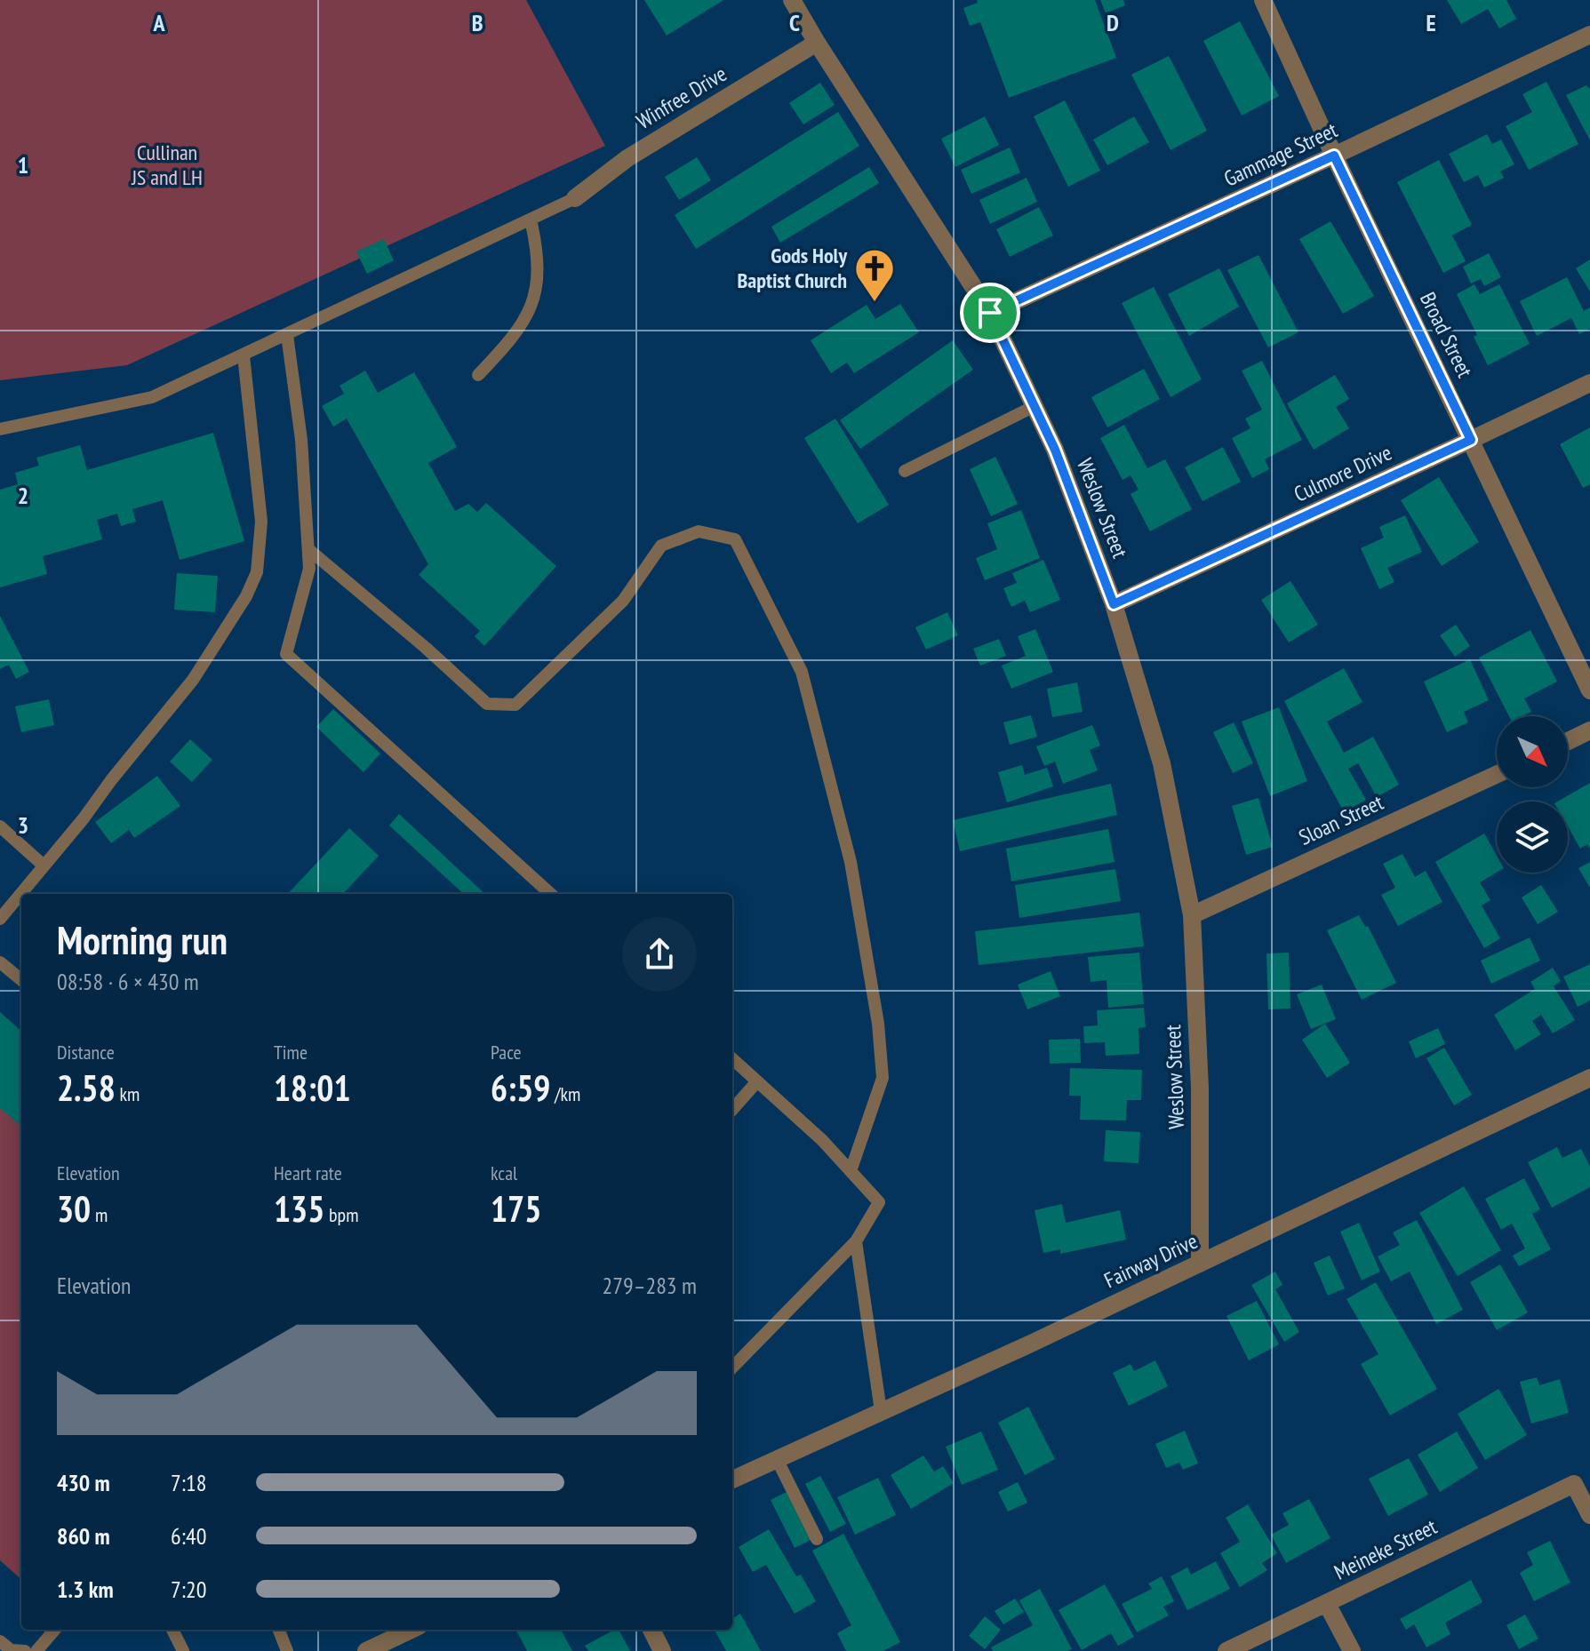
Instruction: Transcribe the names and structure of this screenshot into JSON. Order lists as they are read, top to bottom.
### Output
{
  "streets": {
    "street": [
      "Winfree Drive",
      "Gammage Street",
      "Broad Street",
      "Culmore Drive",
      "Weslow Street",
      "Sloan Street",
      "Fairway Drive",
      "Meineke Street"
    ]
  },
  "crossings": [
    ["Winfree Drive", "Weslow Street"],
    ["Gammage Street", "Broad Street"],
    ["Gammage Street", "Weslow Street"],
    ["Broad Street", "Culmore Drive"],
    ["Culmore Drive", "Weslow Street"],
    ["Weslow Street", "Sloan Street"],
    ["Weslow Street", "Fairway Drive"]
  ],
  "parks": ["Cullinan JS and LH"],
  "places": {
    "church": ["Gods Holy Baptist Church"]
  },
  "north": "bottom right",
  "page": {
    "heading": ["Morning run", "08:58 · 6 × 430 m"],
    "stats": [
      ["Distance", "2.58 km"],
      ["Time", "18:01"],
      ["Pace", "6:59 /km"],
      ["Elevation", "30 m"],
      ["Heart rate", "135 bpm"],
      ["kcal", "175"]
    ],
    "chart": ["Elevation", "279–283 m"],
    "list": [
      {
        "name": "430 m",
        "note": "7:18"
      },
      {
        "name": "860 m",
        "note": "6:40"
      },
      {
        "name": "1.3 km",
        "note": "7:20"
      }
    ]
  },
  "grid": {
    "columns": [
      "A",
      "B",
      "C",
      "D",
      "E"
    ],
    "rows": ["1", "2", "3"]
  }
}
